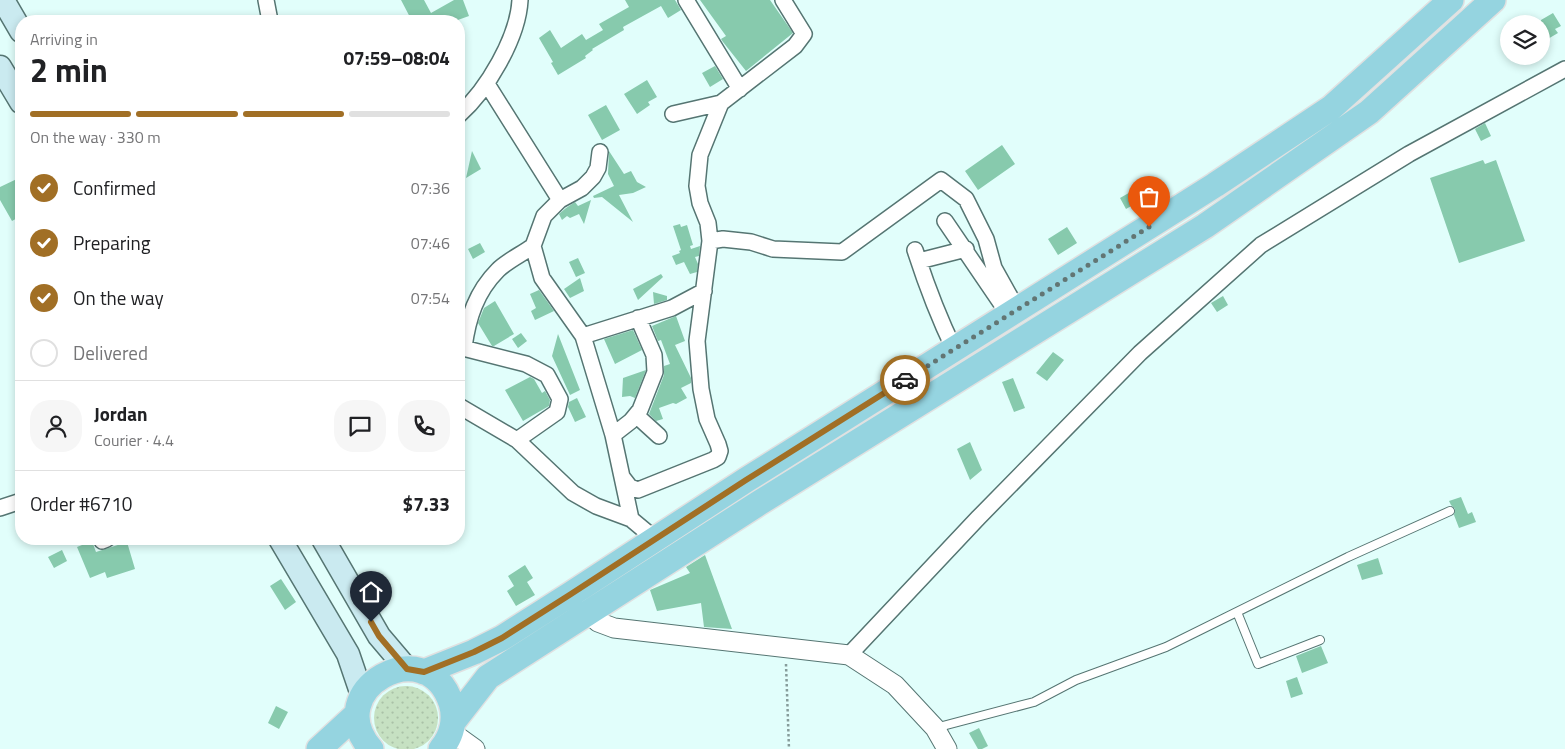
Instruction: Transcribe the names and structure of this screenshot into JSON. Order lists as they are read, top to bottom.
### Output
{
  "page": {
    "heading": ["2 min", "Arriving in", "07:59–08:04"],
    "panel": [
      "Jordan",
      "Courier · 4.4",
      "Order #6710",
      "$7.33"
    ],
    "bar": "On the way · 330 m",
    "list": [
      ["Confirmed", "07:36"],
      ["Preparing", "07:46"],
      ["On the way", "07:54"],
      "Delivered"
    ]
  }
}
